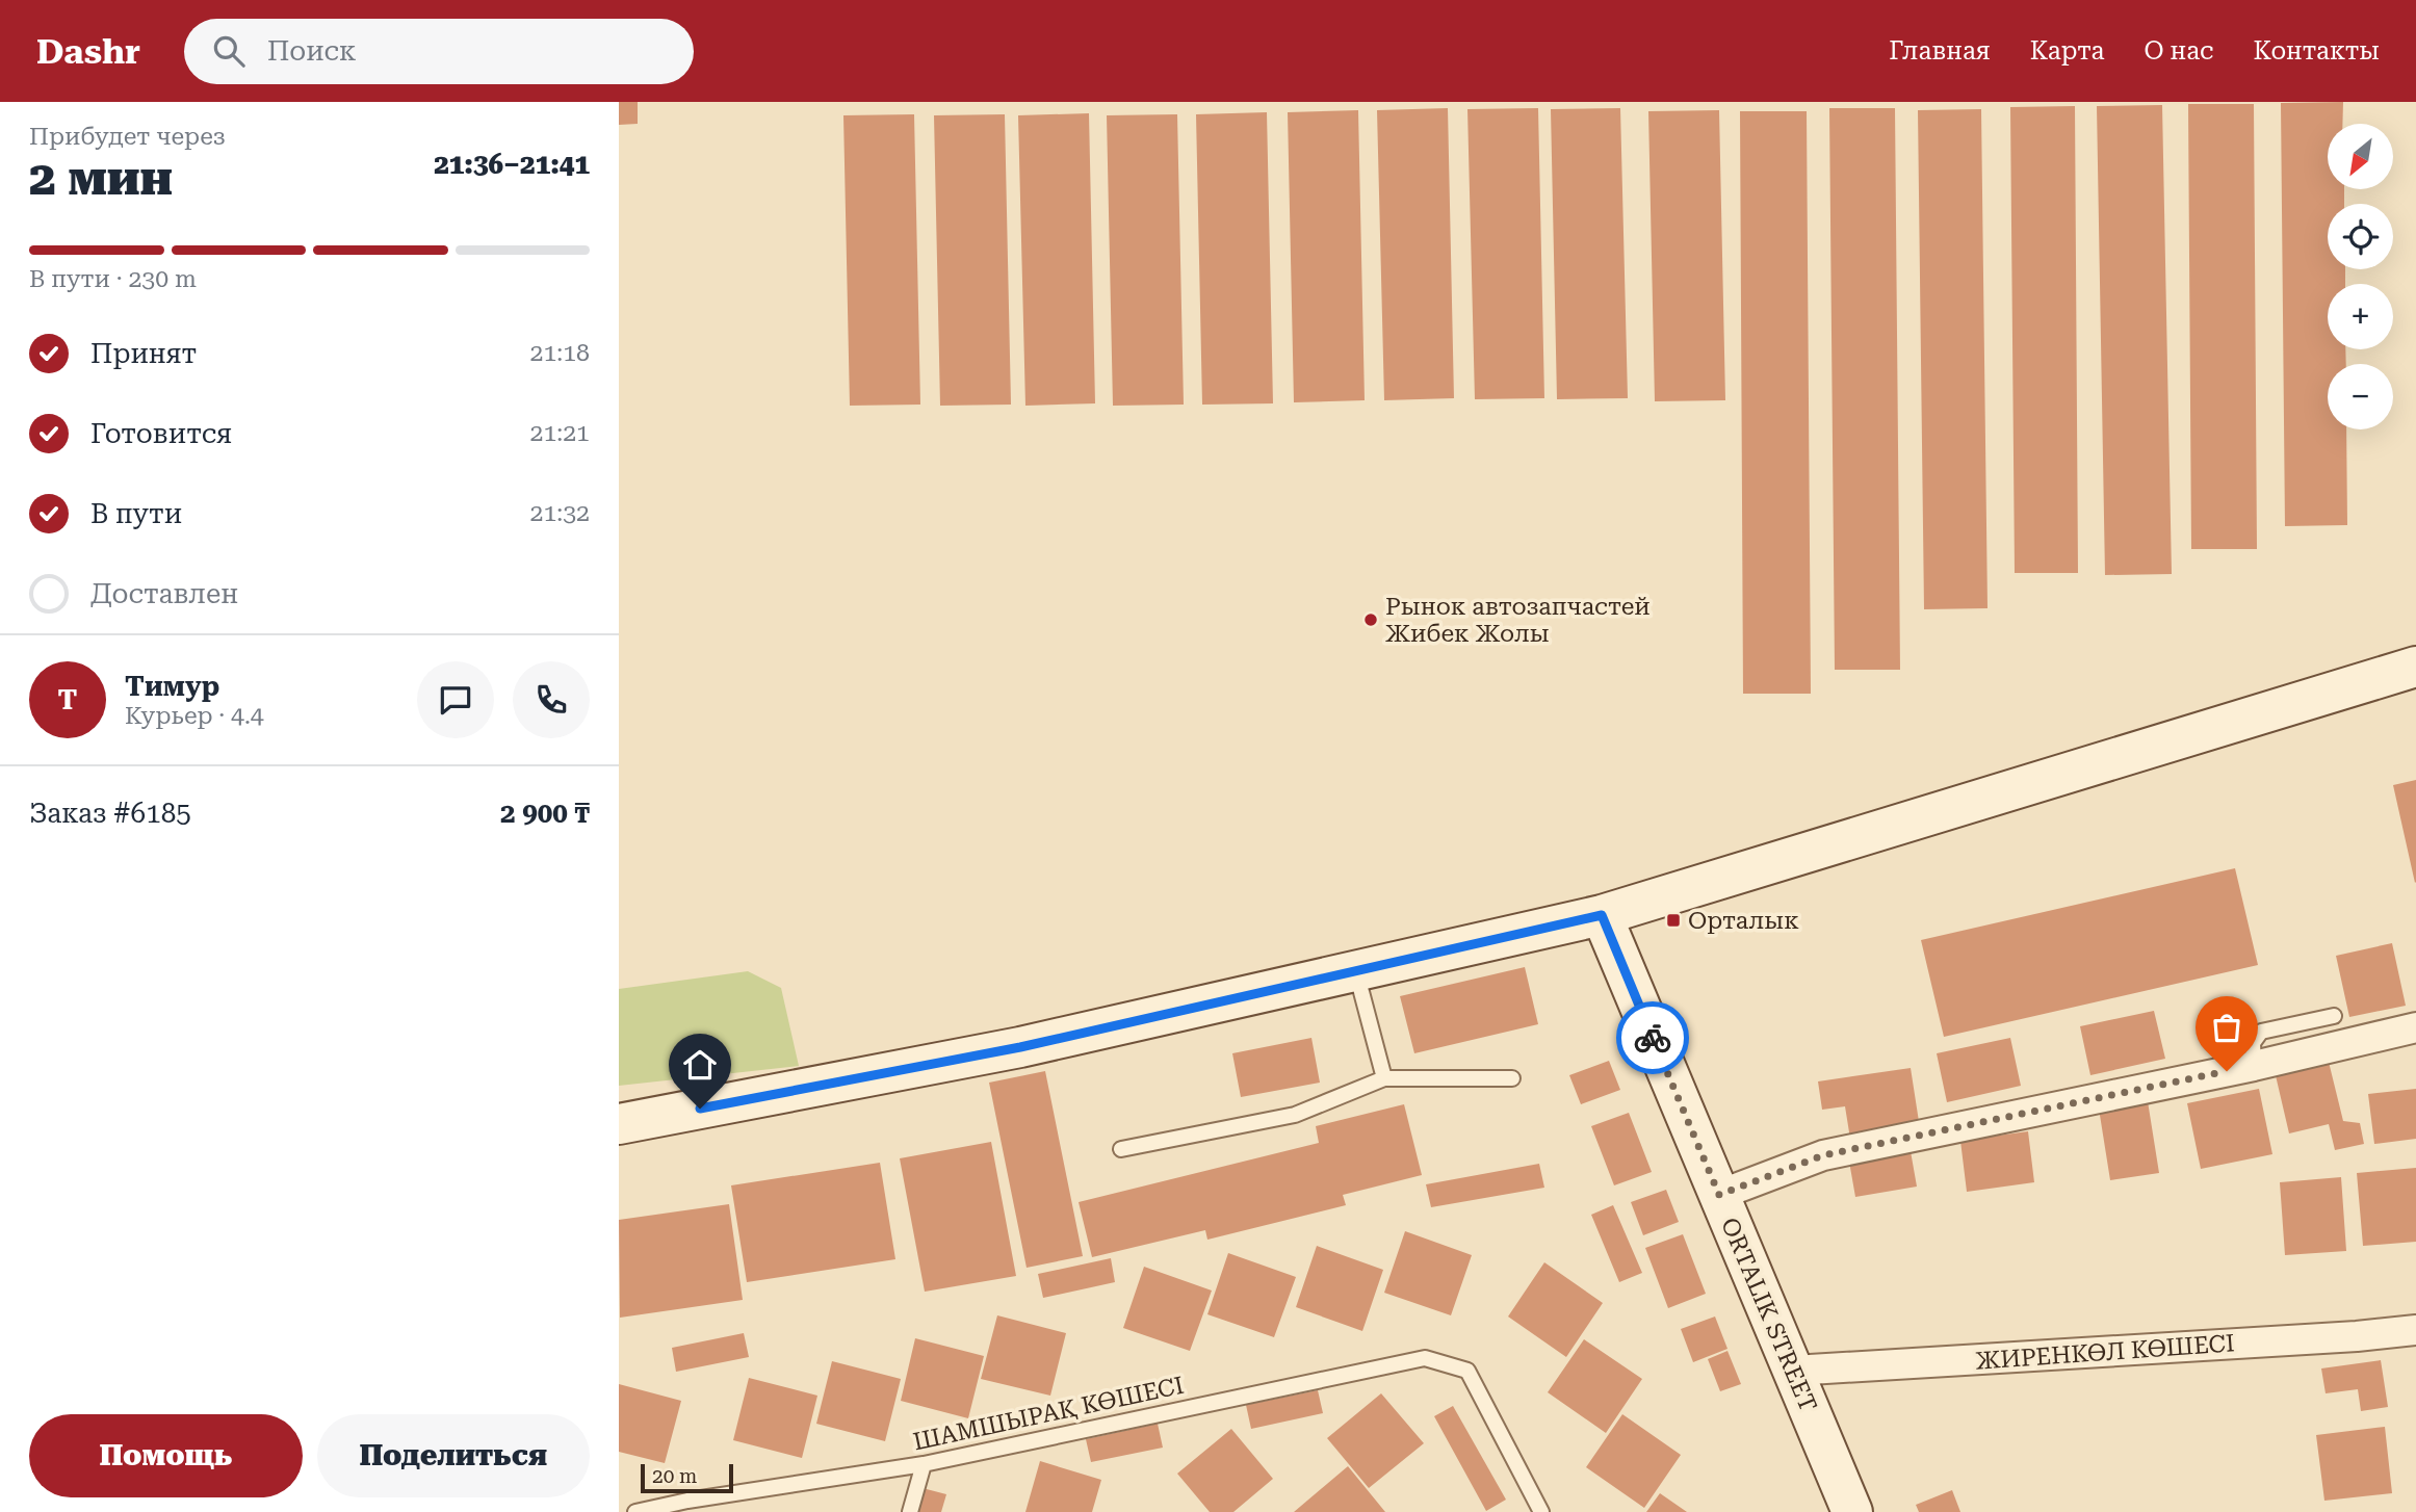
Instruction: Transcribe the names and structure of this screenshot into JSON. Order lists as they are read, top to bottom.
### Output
{
  "streets": {
    "main road": ["ORTALIK STREET"],
    "street": ["ЖИРЕНКӨЛ КӨШЕСІ"],
    "lane": ["ШАМШЫРАҚ КӨШЕСІ"]
  },
  "crossings": [
    ["ORTALIK STREET", "ЖИРЕНКӨЛ КӨШЕСІ"]
  ],
  "places": {
    "other": ["Рынок автозапчастей Жибек Жолы"],
    "transit": ["Орталык"]
  },
  "scale_bar": "20 m",
  "north": "bottom left",
  "page": {
    "header": "Dashr",
    "search": "Поиск",
    "nav": [
      "Главная",
      "Карта",
      "О нас",
      "Контакты"
    ],
    "heading": ["2 мин", "Прибудет через", "21:36–21:41"],
    "panel": [
      "Тимур",
      "Курьер · 4.4",
      "Заказ #6185",
      "2 900 ₸"
    ],
    "map_buttons": ["+", "−"],
    "bar": "В пути · 230 m",
    "list": [
      ["Принят", "21:18"],
      ["Готовится", "21:21"],
      ["В пути", "21:32"],
      "Доставлен"
    ],
    "round": "Т",
    "buttons": ["Помощь", "Поделиться"],
    "scale": "20 m"
  }
}
